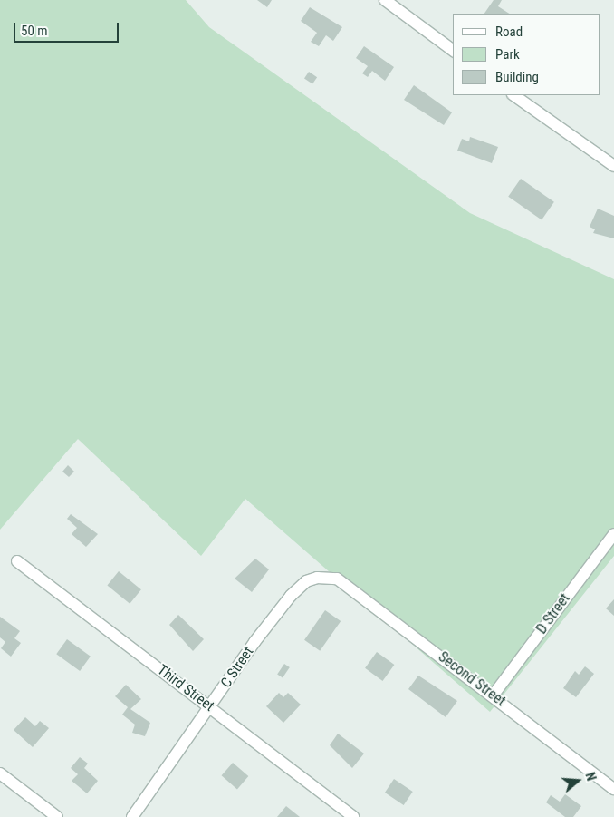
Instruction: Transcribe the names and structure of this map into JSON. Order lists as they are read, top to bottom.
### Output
{
  "streets": {
    "street": [
      "D Street",
      "C Street",
      "Second Street",
      "Third Street"
    ]
  },
  "crossings": [
    ["D Street", "Second Street"],
    ["C Street", "Second Street"],
    ["C Street", "Third Street"]
  ],
  "legend": ["Road", "Park", "Building"],
  "scale_bar": "50 m",
  "north": "right"
}
